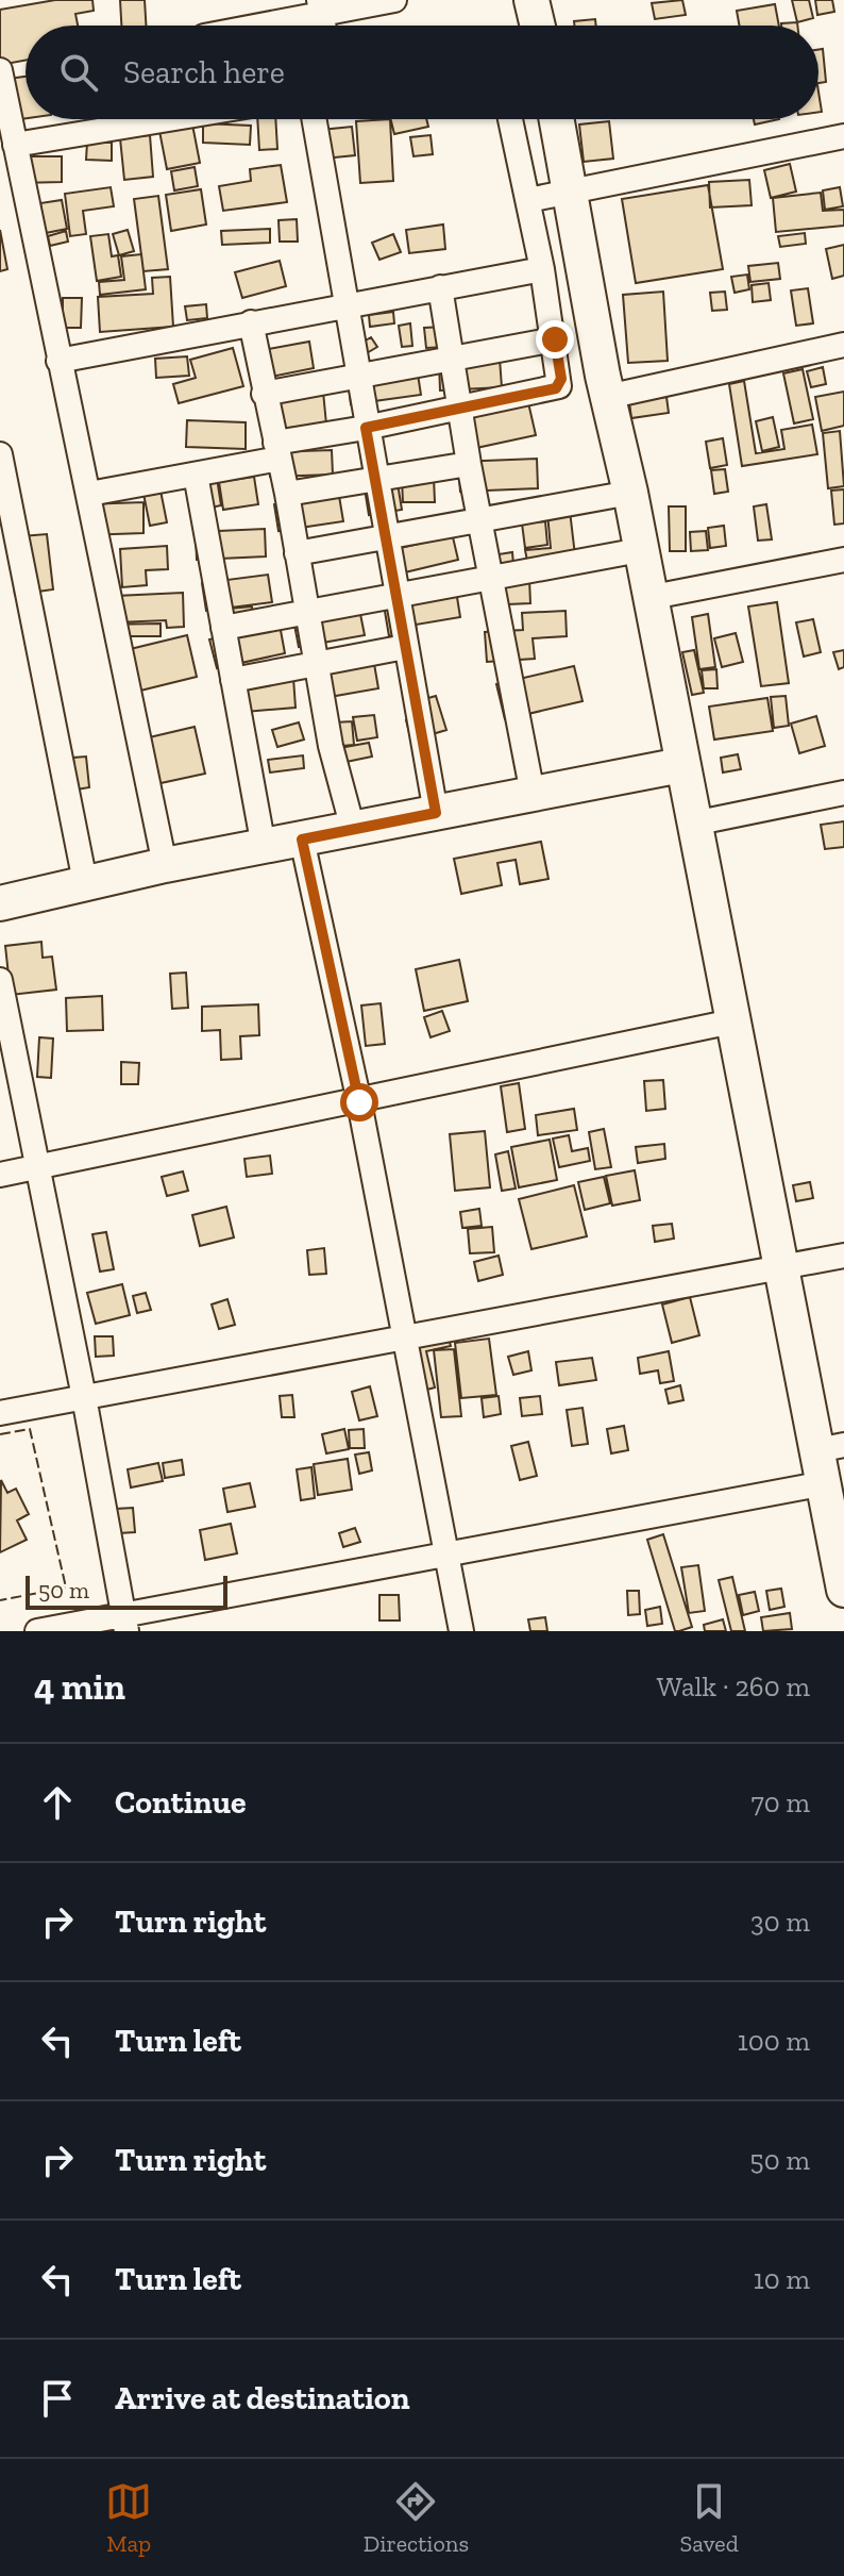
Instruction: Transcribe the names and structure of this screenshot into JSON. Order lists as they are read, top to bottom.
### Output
{
  "scale_bar": "50 m",
  "page": {
    "search": "Search here",
    "scale": "50 m",
    "heading": ["4 min", "Walk · 260 m"],
    "list": [
      ["Continue", "70 m"],
      ["Turn right", "30 m"],
      ["Turn left", "100 m"],
      ["Turn right", "50 m"],
      ["Turn left", "10 m"],
      "Arrive at destination"
    ],
    "nav": ["Map", "Directions", "Saved"]
  }
}
